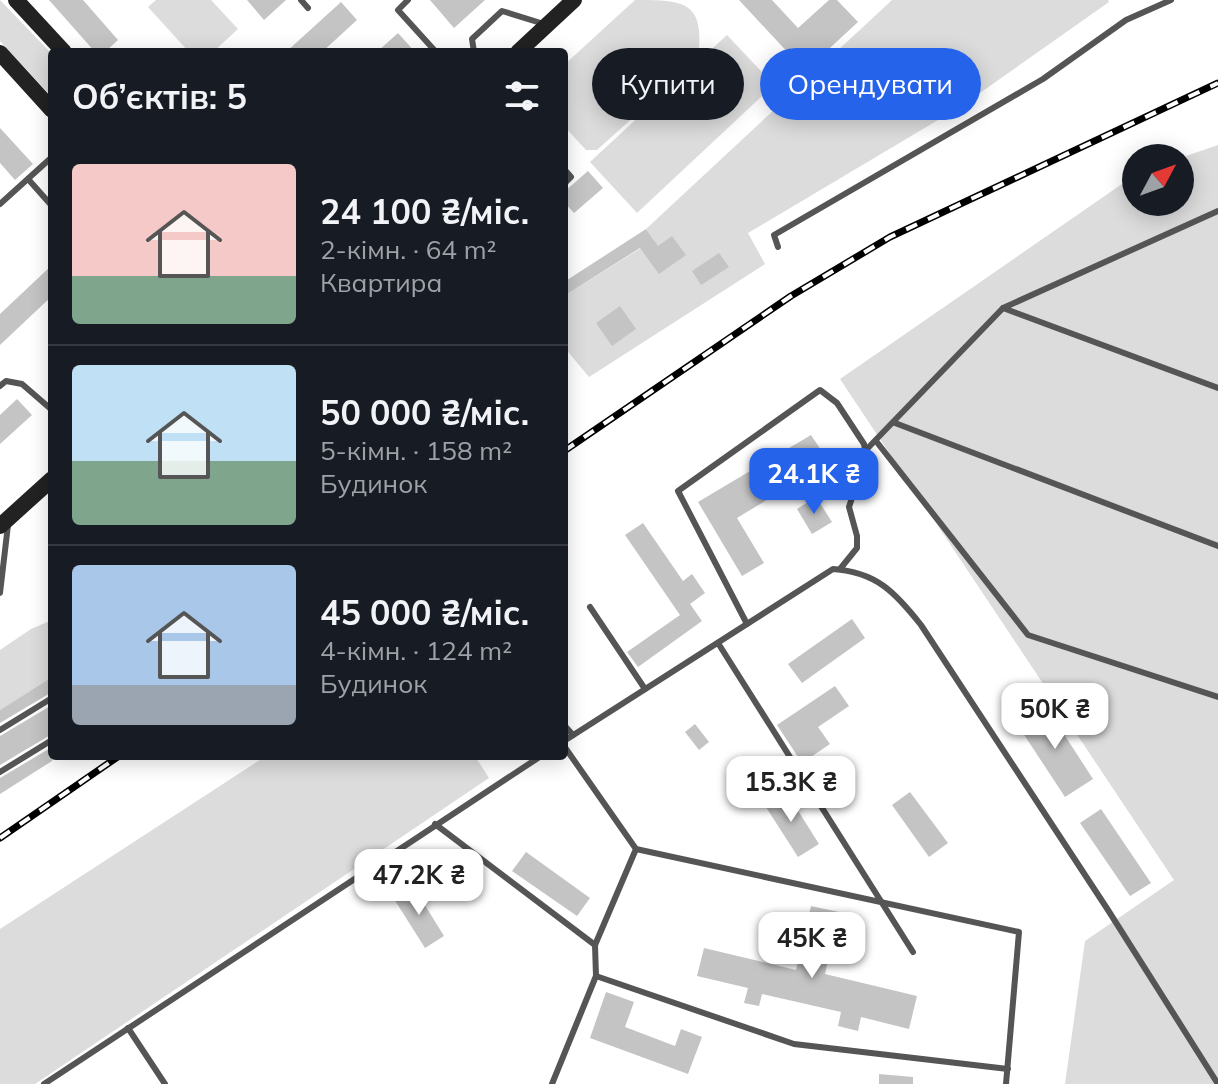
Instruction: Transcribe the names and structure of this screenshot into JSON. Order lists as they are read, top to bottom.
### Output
{
  "north": "top right",
  "page": {
    "chip": ["Купити", "Орендувати"],
    "heading": "Об’єктів: 5",
    "list": [
      {
        "name": "24 100 ₴/міс.",
        "note": "2-кімн. · 64 m² · Квартира"
      },
      {
        "name": "50 000 ₴/міс.",
        "note": "5-кімн. · 158 m² · Будинок"
      },
      {
        "name": "45 000 ₴/міс.",
        "note": "4-кімн. · 124 m² · Будинок"
      }
    ],
    "price": [
      "24.1K ₴",
      "50K ₴",
      "15.3K ₴",
      "47.2K ₴",
      "45K ₴"
    ]
  }
}
